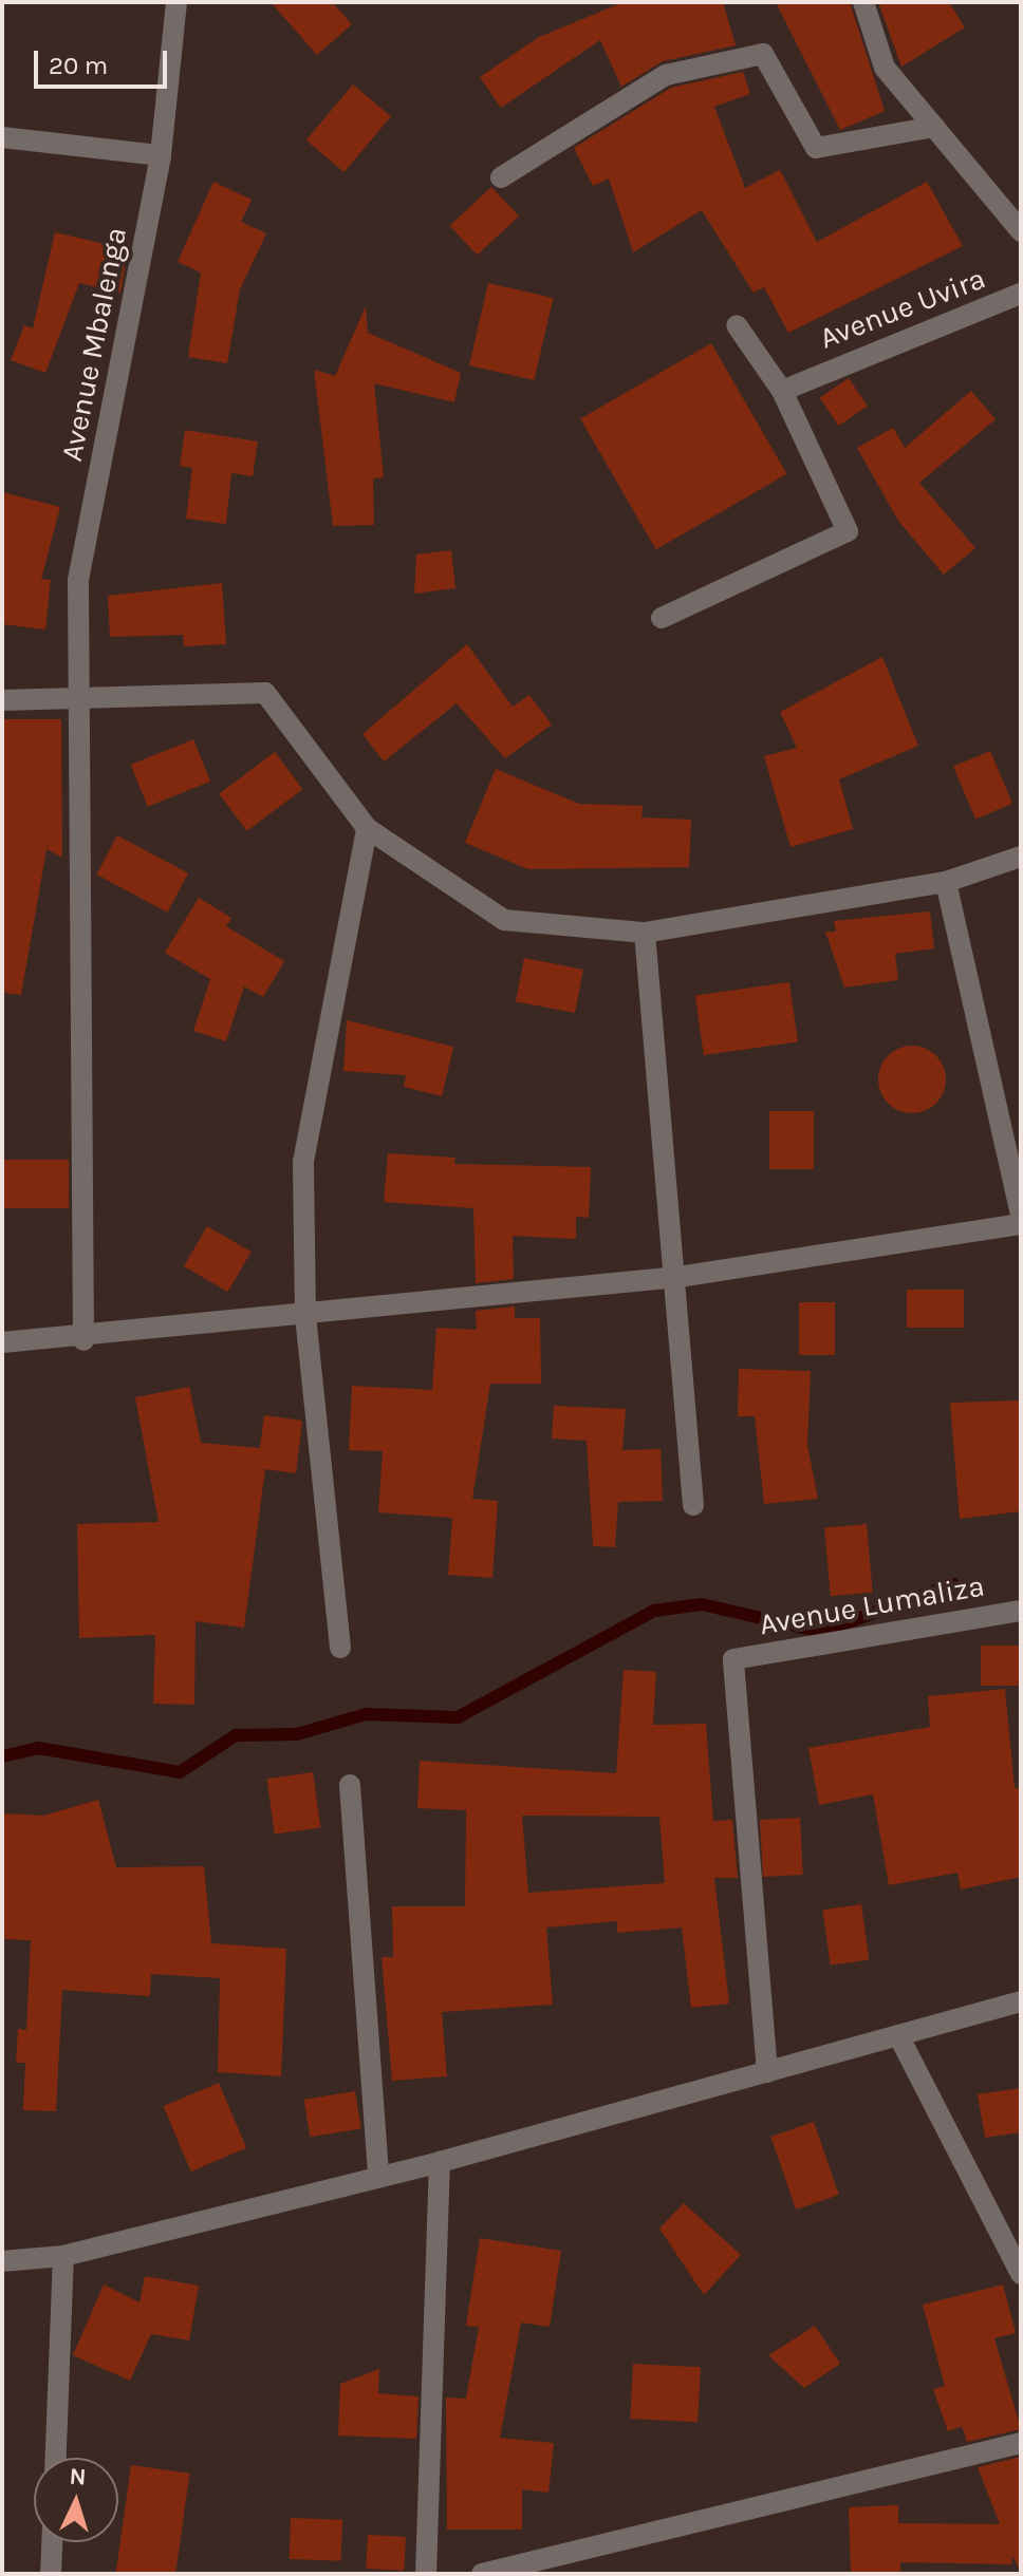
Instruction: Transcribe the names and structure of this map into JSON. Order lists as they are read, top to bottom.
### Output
{
  "streets": {
    "street": ["Avenue Uvira", "Avenue Mbalenga", "Avenue Lumaliza"]
  },
  "scale_bar": "20 m",
  "north": "top"
}
